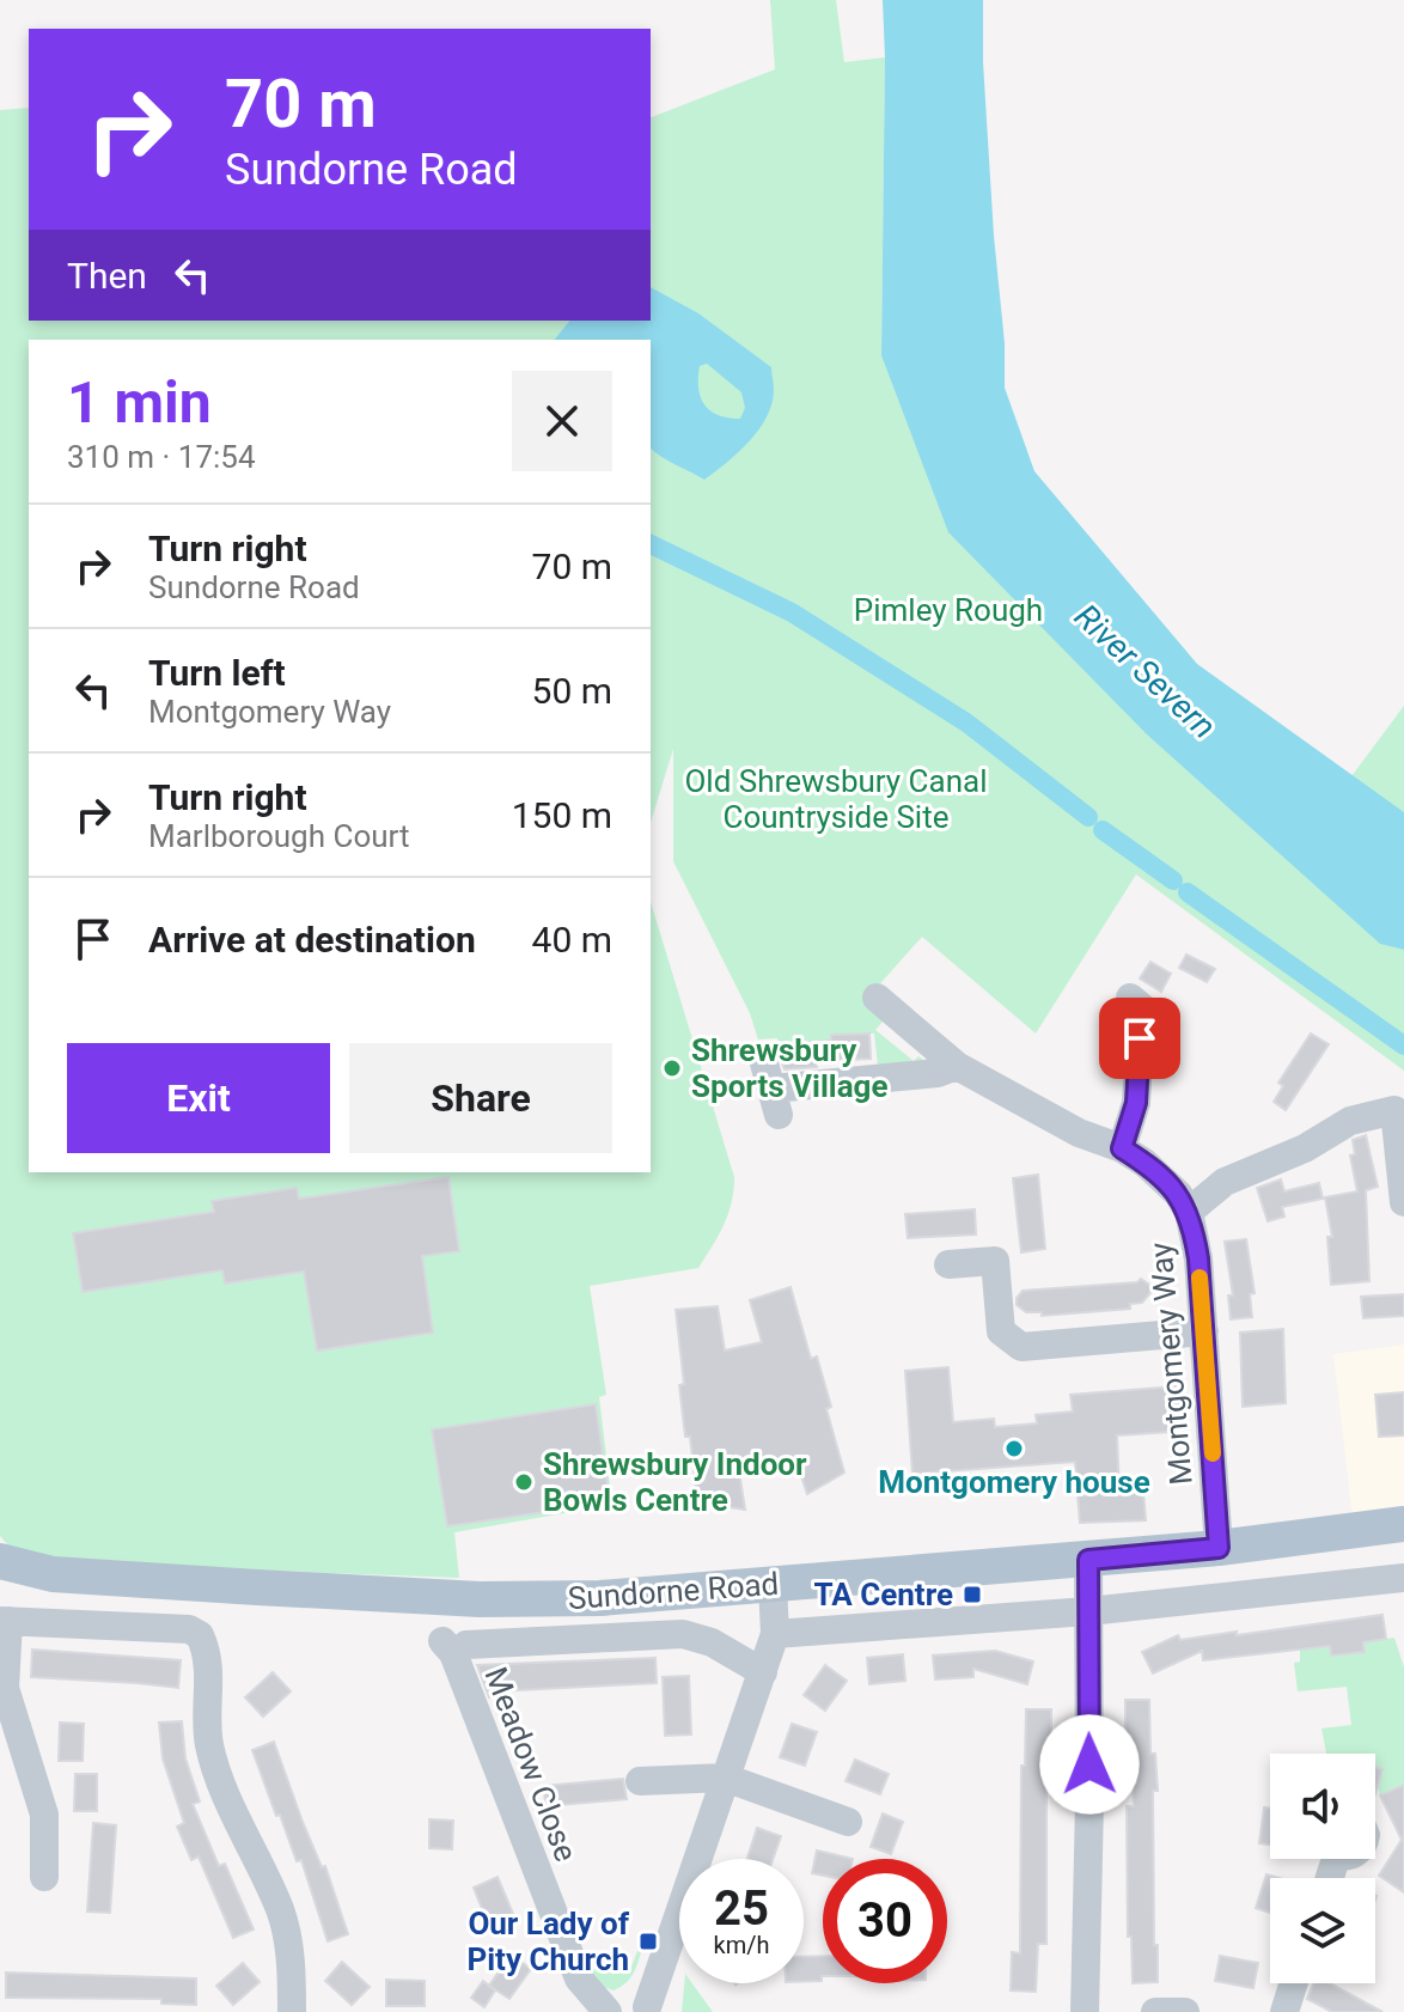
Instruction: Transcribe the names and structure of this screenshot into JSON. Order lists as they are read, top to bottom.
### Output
{
  "streets": {
    "main road": ["Sundorne Road"],
    "street": ["Montgomery Way", "Meadow Close"]
  },
  "crossings": [
    ["Montgomery Way", "Sundorne Road"],
    ["Sundorne Road", "Meadow Close"]
  ],
  "water": ["River Severn"],
  "parks": ["Pimley Rough", "Old Shrewsbury Canal Countryside Site"],
  "places": {
    "other": ["Shrewsbury Sports Village", "Montgomery house", "Shrewsbury Indoor Bowls Centre"],
    "transit": ["TA Centre", "Our Lady of Pity Church"]
  },
  "page": {
    "turn": ["70 m", "Sundorne Road"],
    "then": "Then",
    "heading": ["1 min", "310 m · 17:54"],
    "list": [
      {
        "name": "Turn right",
        "note": "Sundorne Road",
        "value": "70 m"
      },
      {
        "name": "Turn left",
        "note": "Montgomery Way",
        "value": "50 m"
      },
      {
        "name": "Turn right",
        "note": "Marlborough Court",
        "value": "150 m"
      },
      {
        "name": "Arrive at destination",
        "value": "40 m"
      }
    ],
    "buttons": ["Exit", "Share"],
    "speed": "25 km/h",
    "limit": "30"
  }
}
